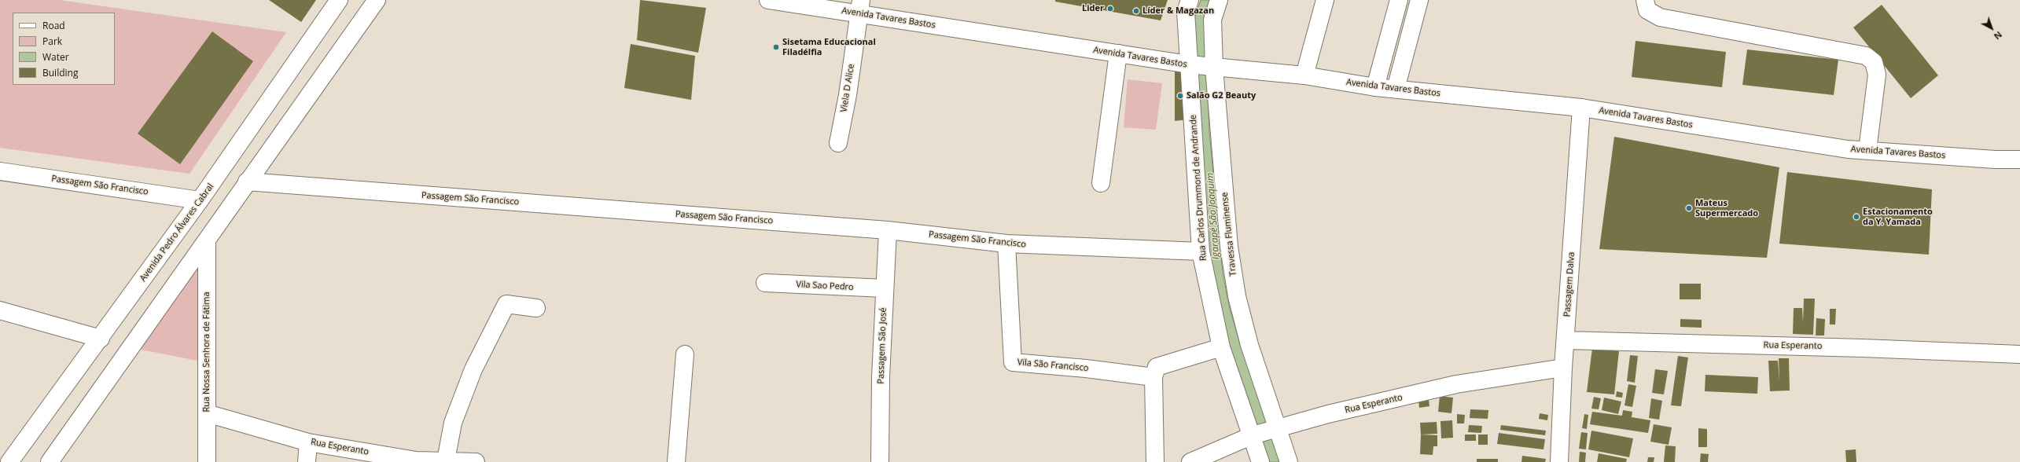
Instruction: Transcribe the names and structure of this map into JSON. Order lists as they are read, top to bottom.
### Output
{
  "streets": {
    "street": [
      "Avenida Tavares Bastos",
      "Viela D Alice",
      "Passagem São Francisco",
      "Rua Carlos Drummond de Andrande",
      "Avenida Pedro Álvares Cabral",
      "Travessa Fluminense",
      "Passagem Dalva",
      "Vila Sao Pedro",
      "Passagem São José",
      "Rua Esperanto",
      "Rua Nossa Senhora de Fátima",
      "Vila São Francisco"
    ]
  },
  "crossings": [
    ["Avenida Tavares Bastos", "Viela D Alice"],
    ["Avenida Tavares Bastos", "Rua Carlos Drummond de Andrande"],
    ["Avenida Tavares Bastos", "Travessa Fluminense"],
    ["Avenida Tavares Bastos", "Passagem Dalva"],
    ["Passagem São Francisco", "Rua Carlos Drummond de Andrande"],
    ["Passagem São Francisco", "Avenida Pedro Álvares Cabral"],
    ["Passagem São Francisco", "Passagem São José"],
    ["Passagem São Francisco", "Vila São Francisco"],
    ["Rua Carlos Drummond de Andrande", "Travessa Fluminense"],
    ["Rua Carlos Drummond de Andrande", "Rua Esperanto"],
    ["Travessa Fluminense", "Rua Esperanto"],
    ["Passagem Dalva", "Rua Esperanto"],
    ["Vila Sao Pedro", "Passagem São José"],
    ["Rua Esperanto", "Rua Nossa Senhora de Fátima"]
  ],
  "water": ["Igarapé São Joaquim"],
  "places": [
    "Lider",
    "Líder & Magazan",
    "Sisetama Educacional Filadélfia",
    "Salão G2 Beauty",
    "Mateus Supermercado",
    "Estacionamento da Y. Yamada"
  ],
  "legend": [
    "Road",
    "Park",
    "Water",
    "Building"
  ],
  "north": "bottom right"
}
